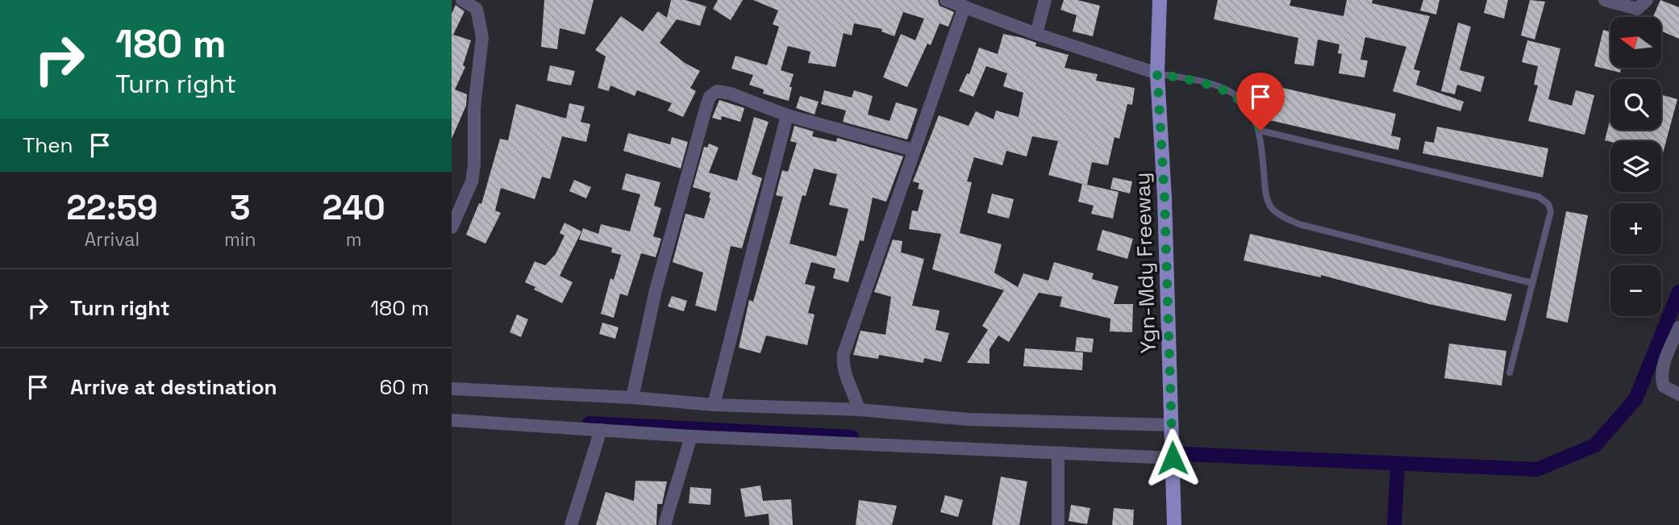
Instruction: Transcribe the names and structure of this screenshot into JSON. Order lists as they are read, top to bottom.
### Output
{
  "streets": {
    "main road": ["Ygn-Mdy Freeway"]
  },
  "north": "left",
  "page": {
    "turn": ["180 m", "Turn right"],
    "map_buttons": ["+", "−"],
    "then": "Then",
    "eta": [
      "22:59",
      "Arrival",
      "3",
      "min",
      "240",
      "m"
    ],
    "list": [
      {
        "name": "Turn right",
        "value": "180 m"
      },
      {
        "name": "Arrive at destination",
        "value": "60 m"
      }
    ]
  }
}
